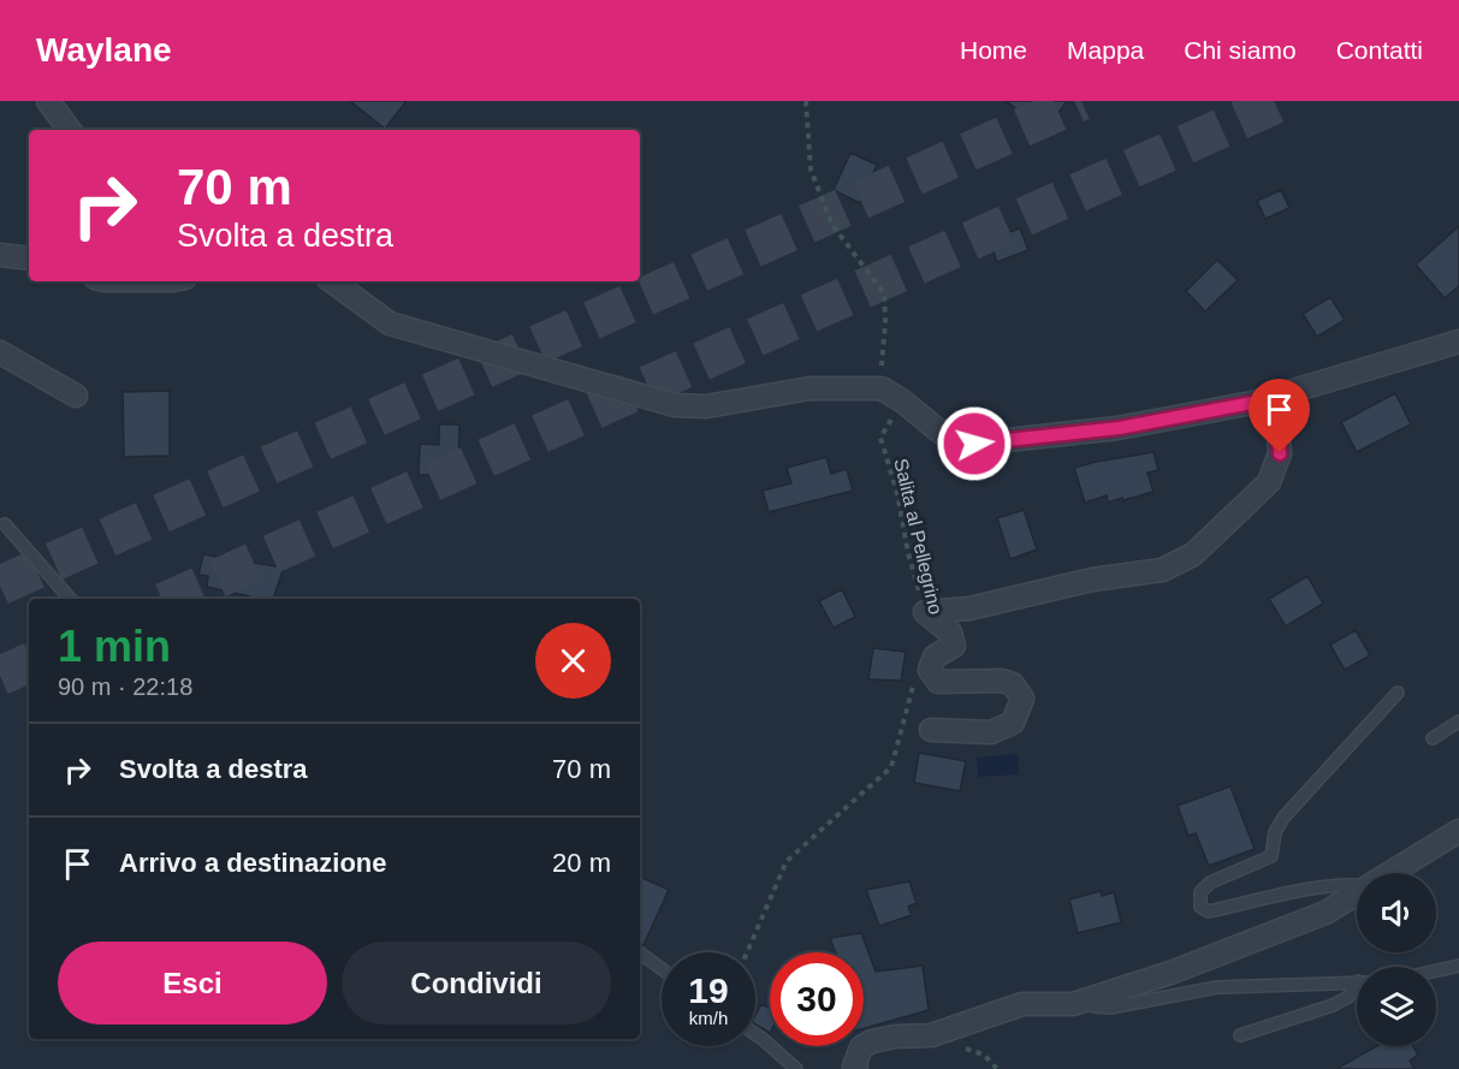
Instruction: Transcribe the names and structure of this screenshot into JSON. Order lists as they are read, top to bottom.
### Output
{
  "streets": {
    "path": ["Salita al Pellegrino"]
  },
  "page": {
    "header": "Waylane",
    "nav": [
      "Home",
      "Mappa",
      "Chi siamo",
      "Contatti"
    ],
    "turn": ["70 m", "Svolta a destra"],
    "heading": ["1 min", "90 m · 22:18"],
    "list": [
      {
        "name": "Svolta a destra",
        "value": "70 m"
      },
      {
        "name": "Arrivo a destinazione",
        "value": "20 m"
      }
    ],
    "buttons": ["Esci", "Condividi"],
    "speed": "19 km/h",
    "limit": "30"
  }
}
